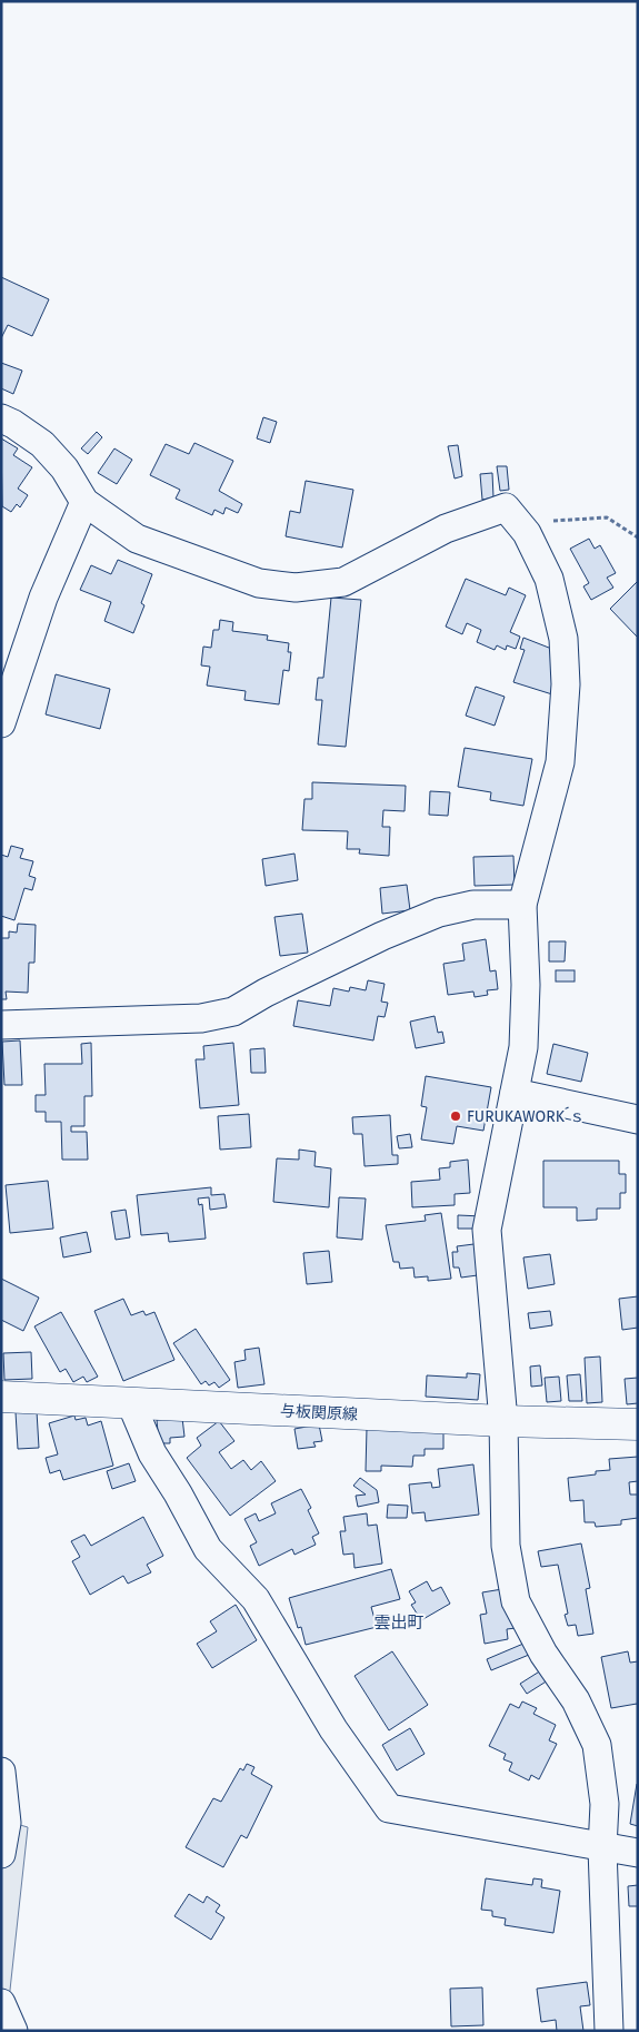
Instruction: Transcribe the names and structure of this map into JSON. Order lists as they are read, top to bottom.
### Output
{
  "streets": {
    "main road": ["与板関原線"]
  },
  "districts": ["雲出町"],
  "places": ["FURUKAWORK´ｓ"]
}
